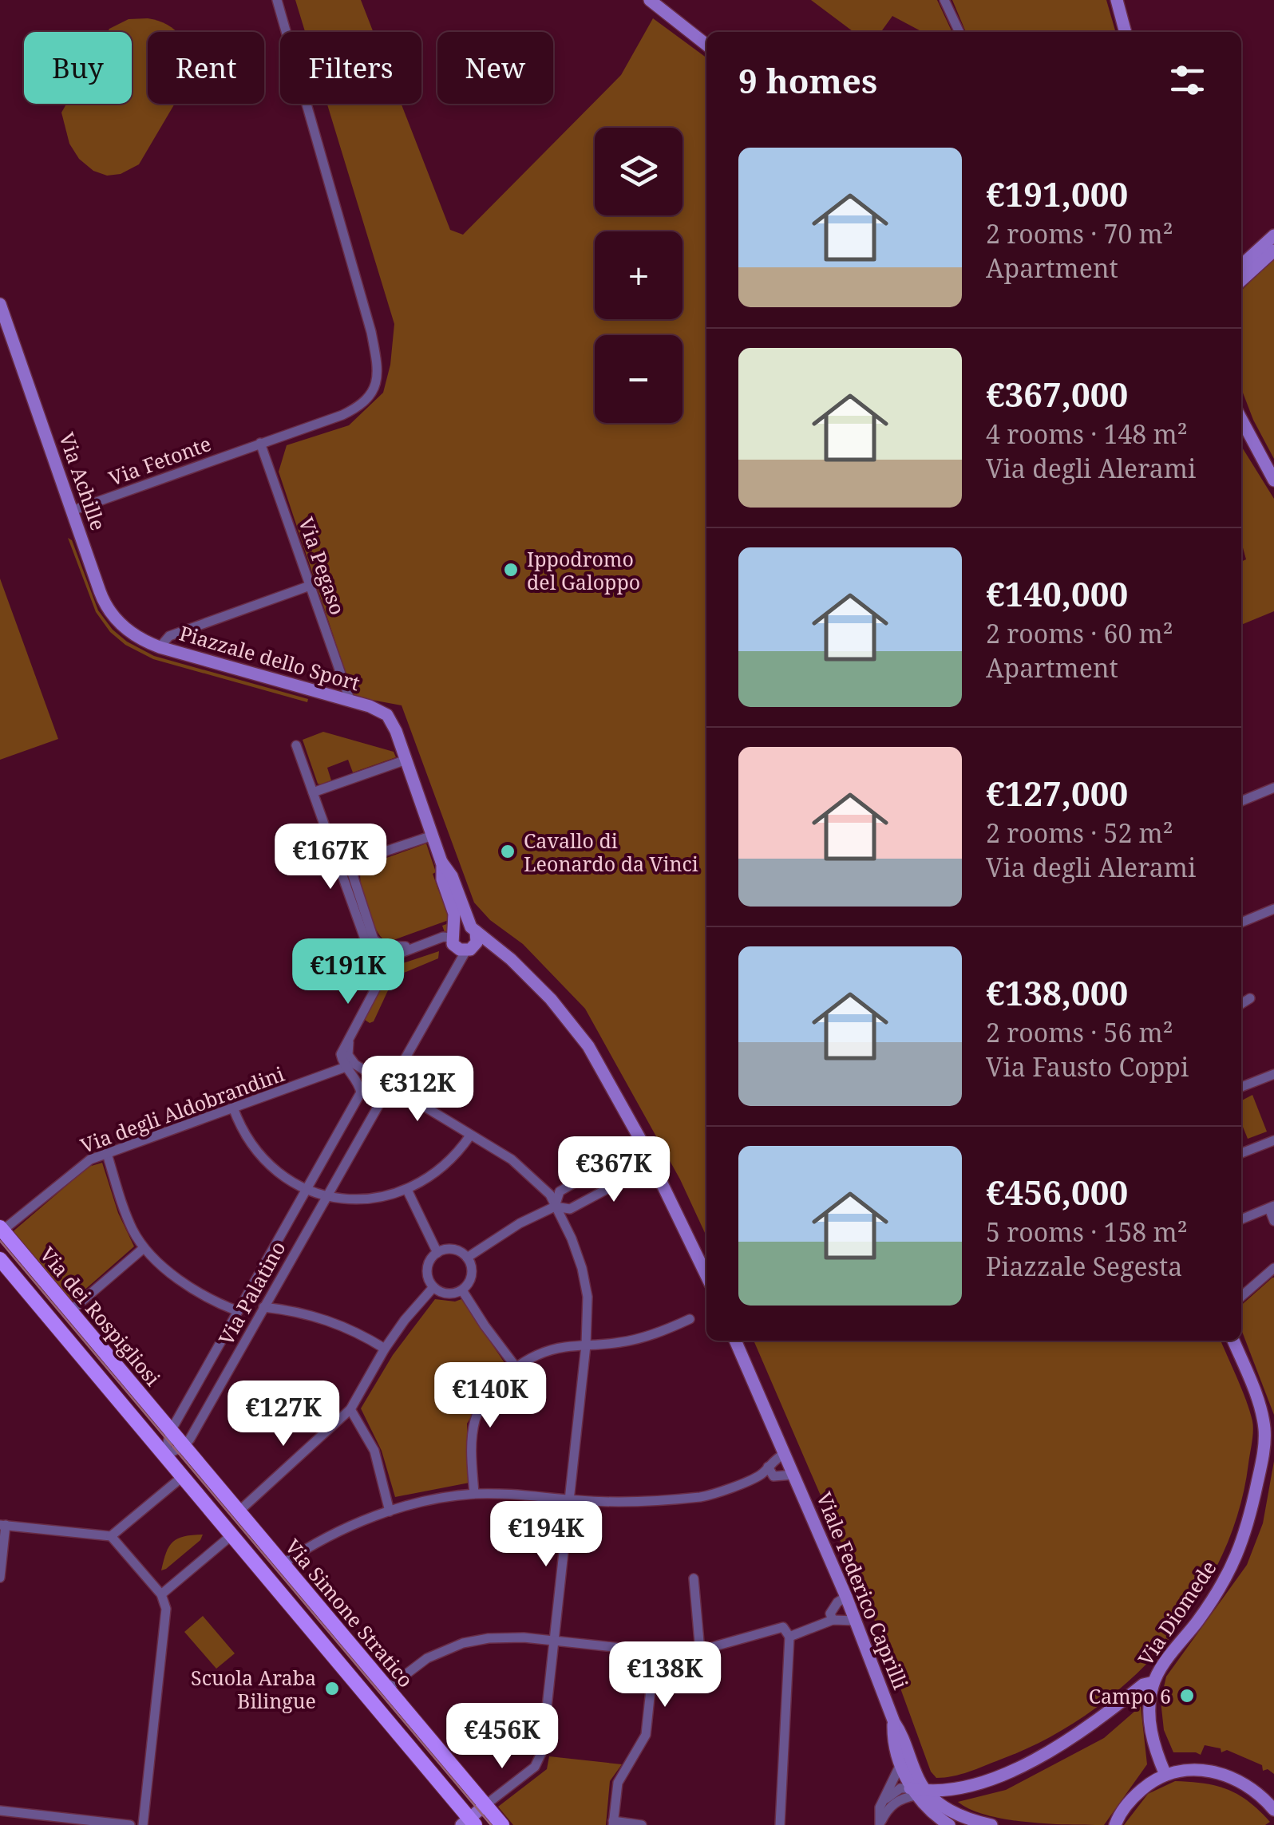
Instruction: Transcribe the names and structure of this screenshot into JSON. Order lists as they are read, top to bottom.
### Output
{
  "streets": {
    "main road": ["Via dei Rospigliosi", "Via Simone Stratico"],
    "street": [
      "Via Fetonte",
      "Via Achille",
      "Via Pegaso",
      "Piazzale dello Sport",
      "Via degli Aldobrandini",
      "Via Palatino",
      "Viale Federico Caprilli",
      "Via Diomede"
    ]
  },
  "crossings": [
    ["Via Fetonte", "Via Achille"],
    ["Via Fetonte", "Via Pegaso"],
    ["Via Achille", "Piazzale dello Sport"],
    ["Via Pegaso", "Piazzale dello Sport"],
    ["Via degli Aldobrandini", "Via Palatino"],
    ["Via degli Aldobrandini", "Via dei Rospigliosi"],
    ["Via Palatino", "Via dei Rospigliosi"],
    ["Via Palatino", "Via Simone Stratico"],
    ["Via dei Rospigliosi", "Via Simone Stratico"],
    ["Viale Federico Caprilli", "Via Diomede"]
  ],
  "places": [
    "Ippodromo del Galoppo",
    "Cavallo di Leonardo da Vinci",
    "Scuola Araba Bilingue",
    "Campo 6"
  ],
  "page": {
    "chip": [
      "Buy",
      "Rent",
      "Filters",
      "New"
    ],
    "heading": "9 homes",
    "map_buttons": ["+", "−"],
    "list": [
      {
        "name": "€191,000",
        "note": "2 rooms · 70 m² · Apartment"
      },
      {
        "name": "€367,000",
        "note": "4 rooms · 148 m² · Via degli Alerami"
      },
      {
        "name": "€140,000",
        "note": "2 rooms · 60 m² · Apartment"
      },
      {
        "name": "€127,000",
        "note": "2 rooms · 52 m² · Via degli Alerami"
      },
      {
        "name": "€138,000",
        "note": "2 rooms · 56 m² · Via Fausto Coppi"
      },
      {
        "name": "€456,000",
        "note": "5 rooms · 158 m² · Piazzale Segesta"
      }
    ],
    "price": [
      "€167K",
      "€191K",
      "€312K",
      "€367K",
      "€140K",
      "€127K",
      "€194K",
      "€138K",
      "€456K"
    ]
  }
}
